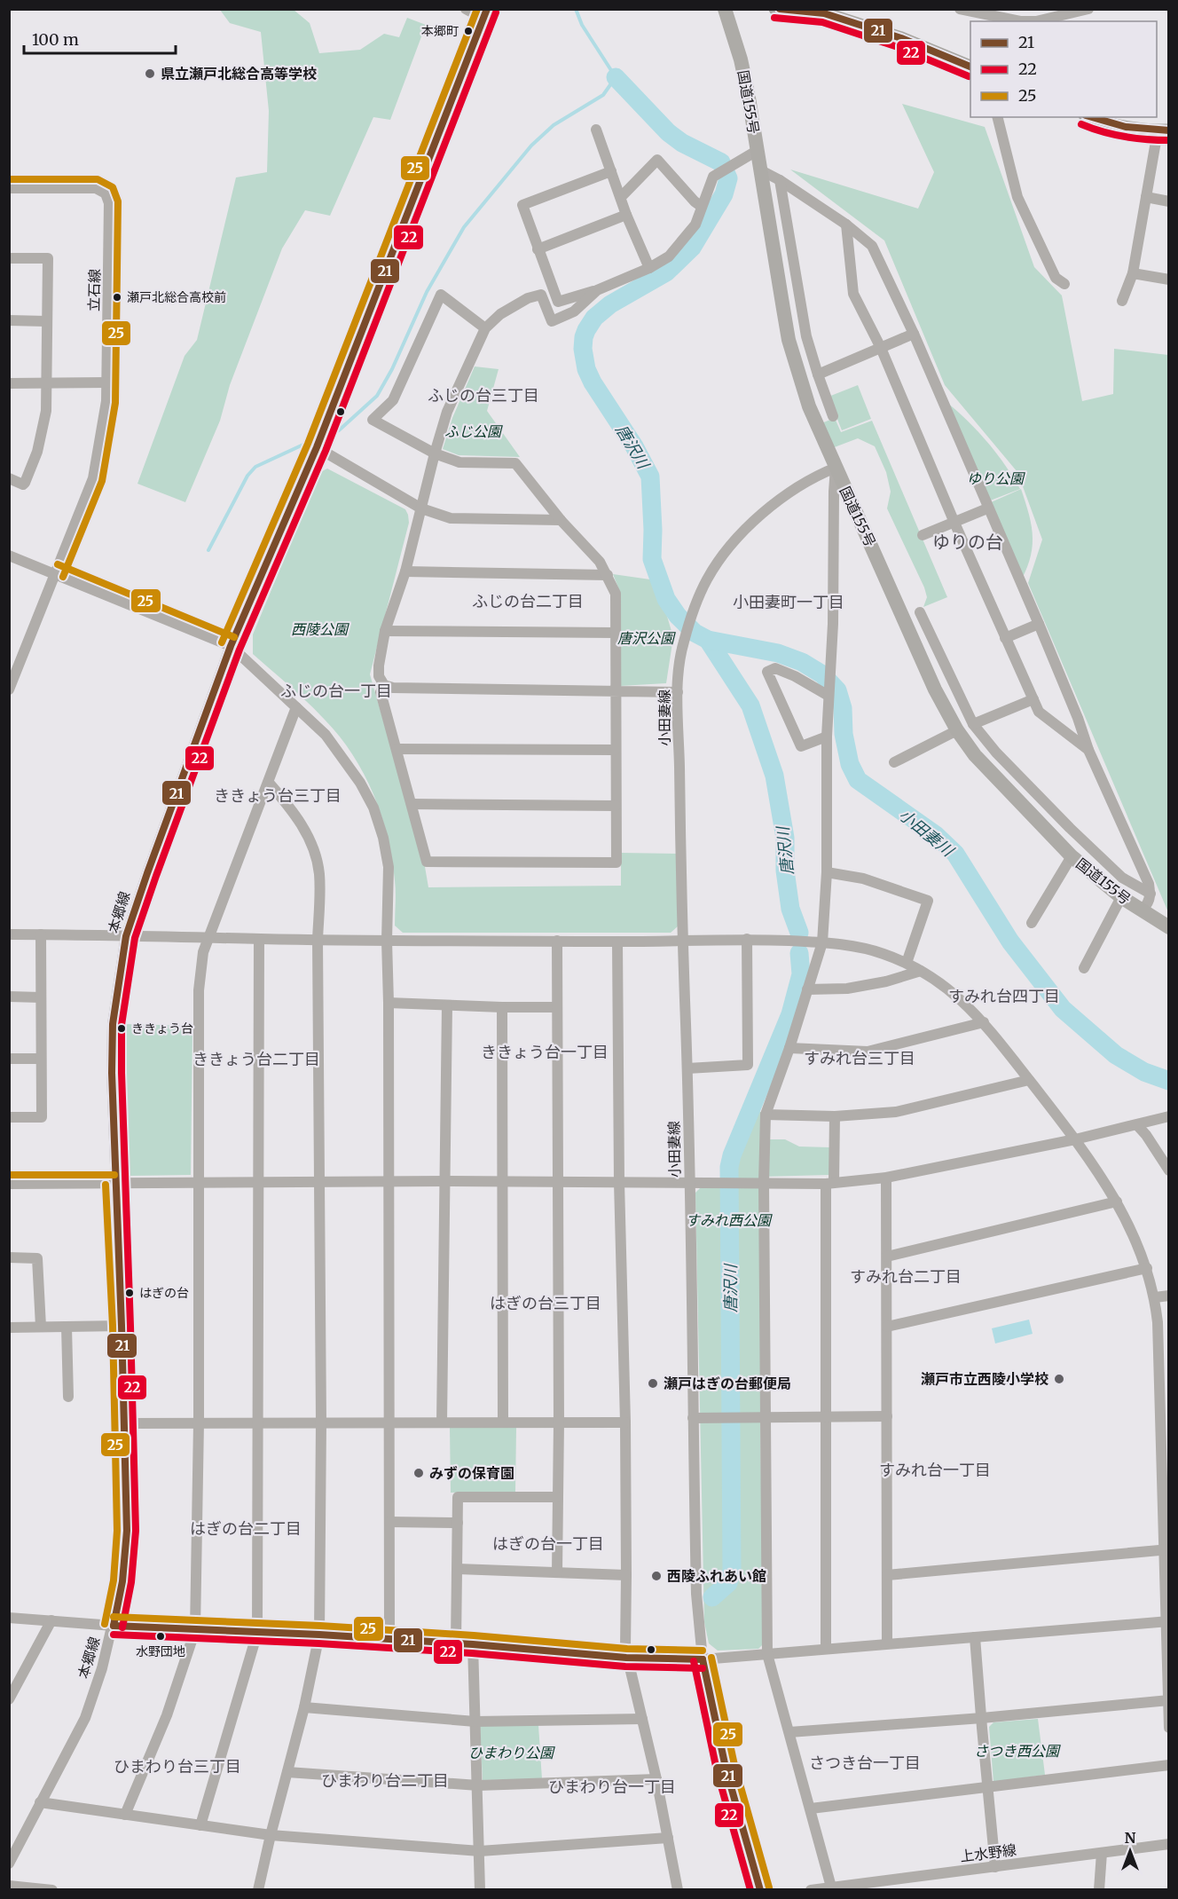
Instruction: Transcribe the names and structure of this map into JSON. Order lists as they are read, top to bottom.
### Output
{
  "streets": {
    "highway": ["国道155号"],
    "street": [
      "立石線",
      "小田妻線",
      "本郷線",
      "上水野線"
    ]
  },
  "crossings": [
    ["国道155号", "小田妻線"]
  ],
  "districts": [
    "ふじの台三丁目",
    "ゆりの台",
    "ふじの台二丁目",
    "小田妻町一丁目",
    "ふじの台一丁目",
    "ききょう台三丁目",
    "すみれ台四丁目",
    "ききょう台一丁目",
    "すみれ台三丁目",
    "ききょう台二丁目",
    "すみれ台二丁目",
    "はぎの台三丁目",
    "すみれ台一丁目",
    "はぎの台二丁目",
    "はぎの台一丁目",
    "さつき台一丁目",
    "ひまわり台三丁目",
    "ひまわり台二丁目",
    "ひまわり台一丁目"
  ],
  "water": ["唐沢川", "小田妻川"],
  "parks": [
    "ふじ公園",
    "ゆり公園",
    "西陵公園",
    "唐沢公園",
    "すみれ西公園",
    "さつき西公園",
    "ひまわり公園"
  ],
  "places": [
    "本郷町",
    "県立瀬戸北総合高等学校",
    "瀬戸北総合高校前",
    "ききょう台",
    "はぎの台",
    "瀬戸市立西陵小学校",
    "瀬戸はぎの台郵便局",
    "みずの保育園",
    "西陵ふれあい館",
    "水野団地"
  ],
  "lines": ["transit line 21", "transit line 25", "transit line 22"],
  "legend": ["21", "22", "25"],
  "scale_bar": "100 m",
  "north": "top"
}
